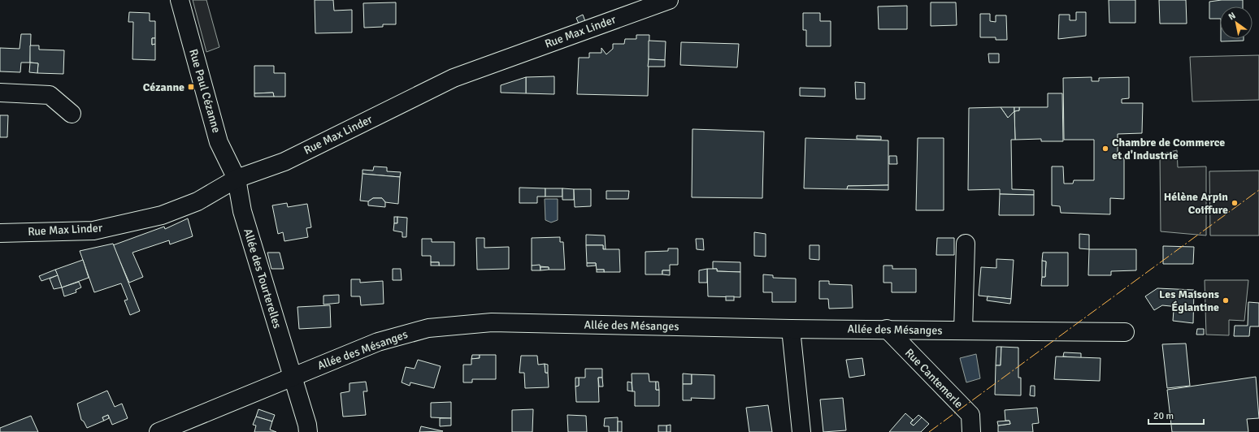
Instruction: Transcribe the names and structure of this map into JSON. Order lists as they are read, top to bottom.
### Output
{
  "streets": {
    "street": [
      "Rue Max Linder",
      "Rue Paul Cézanne",
      "Allée des Tourterelles",
      "Allée des Mésanges",
      "Rue Cantemerle"
    ]
  },
  "crossings": [
    ["Rue Max Linder", "Rue Paul Cézanne"],
    ["Rue Max Linder", "Allée des Tourterelles"],
    ["Rue Paul Cézanne", "Allée des Tourterelles"],
    ["Allée des Tourterelles", "Allée des Mésanges"],
    ["Allée des Mésanges", "Rue Cantemerle"]
  ],
  "places": {
    "transit": ["Cézanne"],
    "other": ["Chambre de Commerce et d'Industrie", "Hélène Arpin Coiffure", "Les Maisons Églantine"]
  },
  "scale_bar": "20 m",
  "north": "top left"
}
